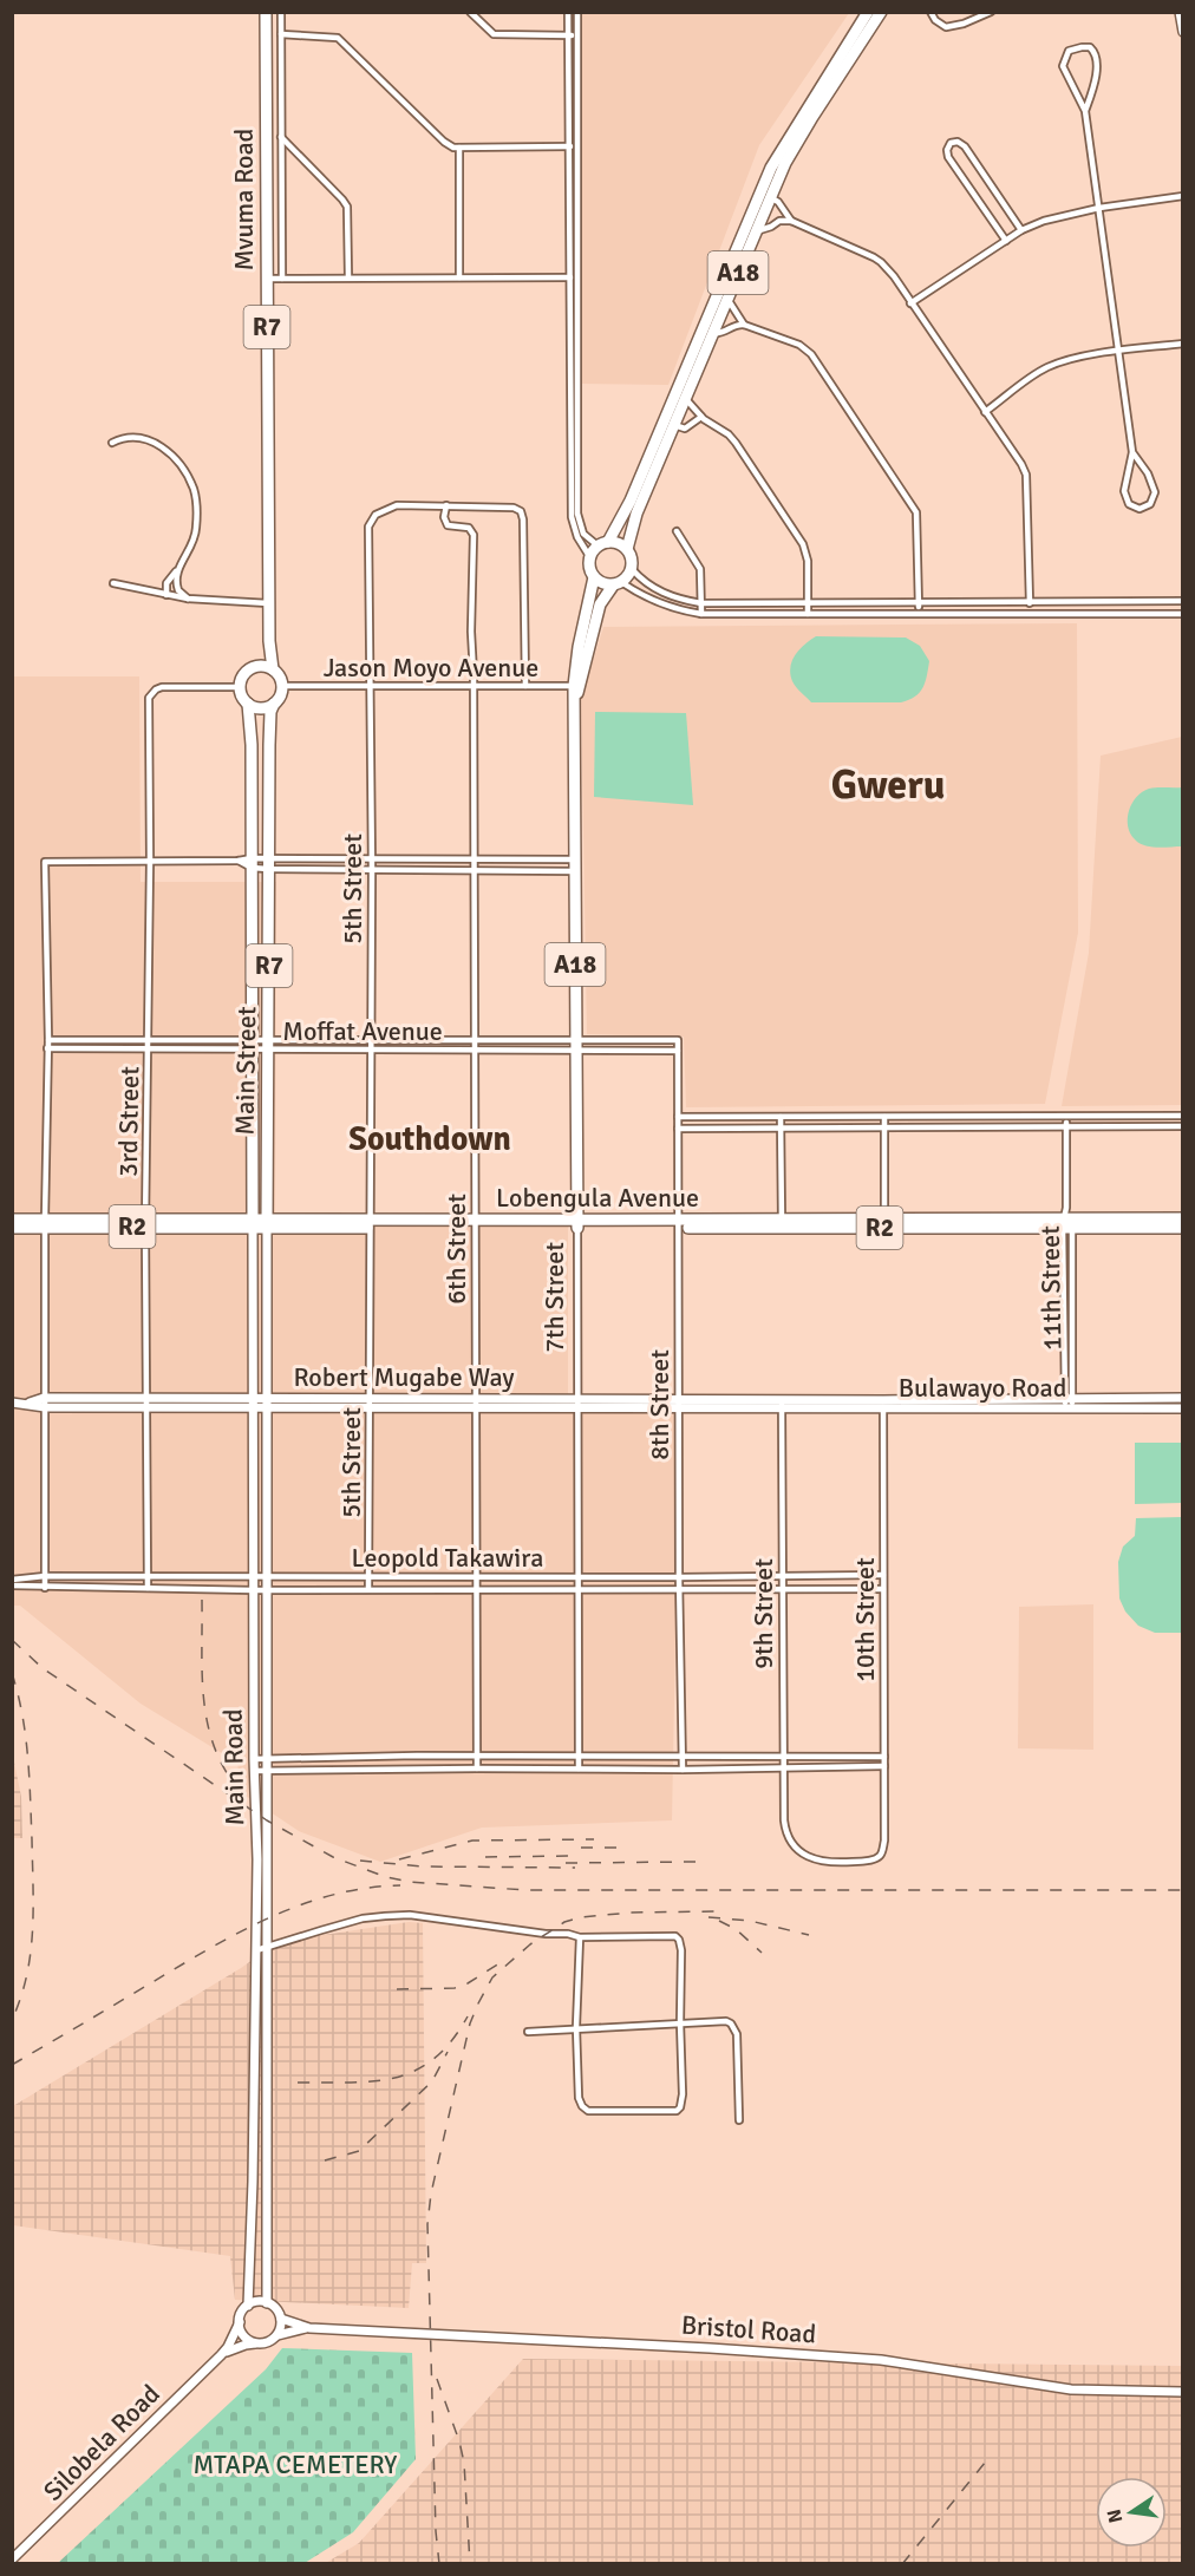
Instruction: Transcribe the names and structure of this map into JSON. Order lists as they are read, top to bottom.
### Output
{
  "streets": {
    "highway": [
      "Mvuma Road",
      "A18",
      "R7",
      "Main Street",
      "Lobengula Avenue",
      "R2",
      "7th Street"
    ],
    "main road": [
      "Robert Mugabe Way",
      "Bulawayo Road",
      "Main Road",
      "Bristol Road",
      "Silobela Road"
    ],
    "street": [
      "Jason Moyo Avenue",
      "5th Street",
      "Moffat Avenue",
      "3rd Street",
      "6th Street",
      "11th Street",
      "8th Street",
      "Leopold Takawira",
      "9th Street",
      "10th Street"
    ]
  },
  "crossings": [
    ["Mvuma Road", "R7"],
    ["Mvuma Road", "Jason Moyo Avenue"],
    ["Mvuma Road", "Main Street"],
    ["Mvuma Road", "3rd Street"],
    ["A18", "7th Street"],
    ["R7", "Jason Moyo Avenue"],
    ["R7", "Main Street"],
    ["R7", "3rd Street"],
    ["Jason Moyo Avenue", "5th Street"],
    ["Jason Moyo Avenue", "Main Street"],
    ["Jason Moyo Avenue", "3rd Street"],
    ["Jason Moyo Avenue", "6th Street"],
    ["Jason Moyo Avenue", "7th Street"],
    ["5th Street", "Moffat Avenue"],
    ["5th Street", "Lobengula Avenue"],
    ["5th Street", "6th Street"],
    ["5th Street", "Robert Mugabe Way"],
    ["5th Street", "Leopold Takawira"],
    ["Moffat Avenue", "Main Street"],
    ["Moffat Avenue", "3rd Street"],
    ["Moffat Avenue", "6th Street"],
    ["Moffat Avenue", "7th Street"],
    ["Moffat Avenue", "8th Street"],
    ["Main Street", "3rd Street"],
    ["Main Street", "Lobengula Avenue"],
    ["Main Street", "Main Road"],
    ["3rd Street", "Lobengula Avenue"],
    ["3rd Street", "Robert Mugabe Way"],
    ["3rd Street", "Leopold Takawira"],
    ["Lobengula Avenue", "6th Street"],
    ["Lobengula Avenue", "11th Street"],
    ["Lobengula Avenue", "7th Street"],
    ["Lobengula Avenue", "8th Street"],
    ["Lobengula Avenue", "Main Road"],
    ["6th Street", "Robert Mugabe Way"],
    ["6th Street", "Leopold Takawira"],
    ["11th Street", "Bulawayo Road"],
    ["7th Street", "Robert Mugabe Way"],
    ["7th Street", "Leopold Takawira"],
    ["Robert Mugabe Way", "Bulawayo Road"],
    ["Robert Mugabe Way", "8th Street"],
    ["Robert Mugabe Way", "9th Street"],
    ["Robert Mugabe Way", "Main Road"],
    ["Bulawayo Road", "9th Street"],
    ["Bulawayo Road", "10th Street"],
    ["8th Street", "Leopold Takawira"],
    ["Leopold Takawira", "9th Street"],
    ["Leopold Takawira", "10th Street"],
    ["Leopold Takawira", "Main Road"],
    ["9th Street", "10th Street"],
    ["Main Road", "Bristol Road"],
    ["Main Road", "Silobela Road"],
    ["Bristol Road", "Silobela Road"]
  ],
  "districts": ["Gweru", "Southdown"],
  "parks": ["MTAPA CEMETERY"],
  "north": "left"
}
